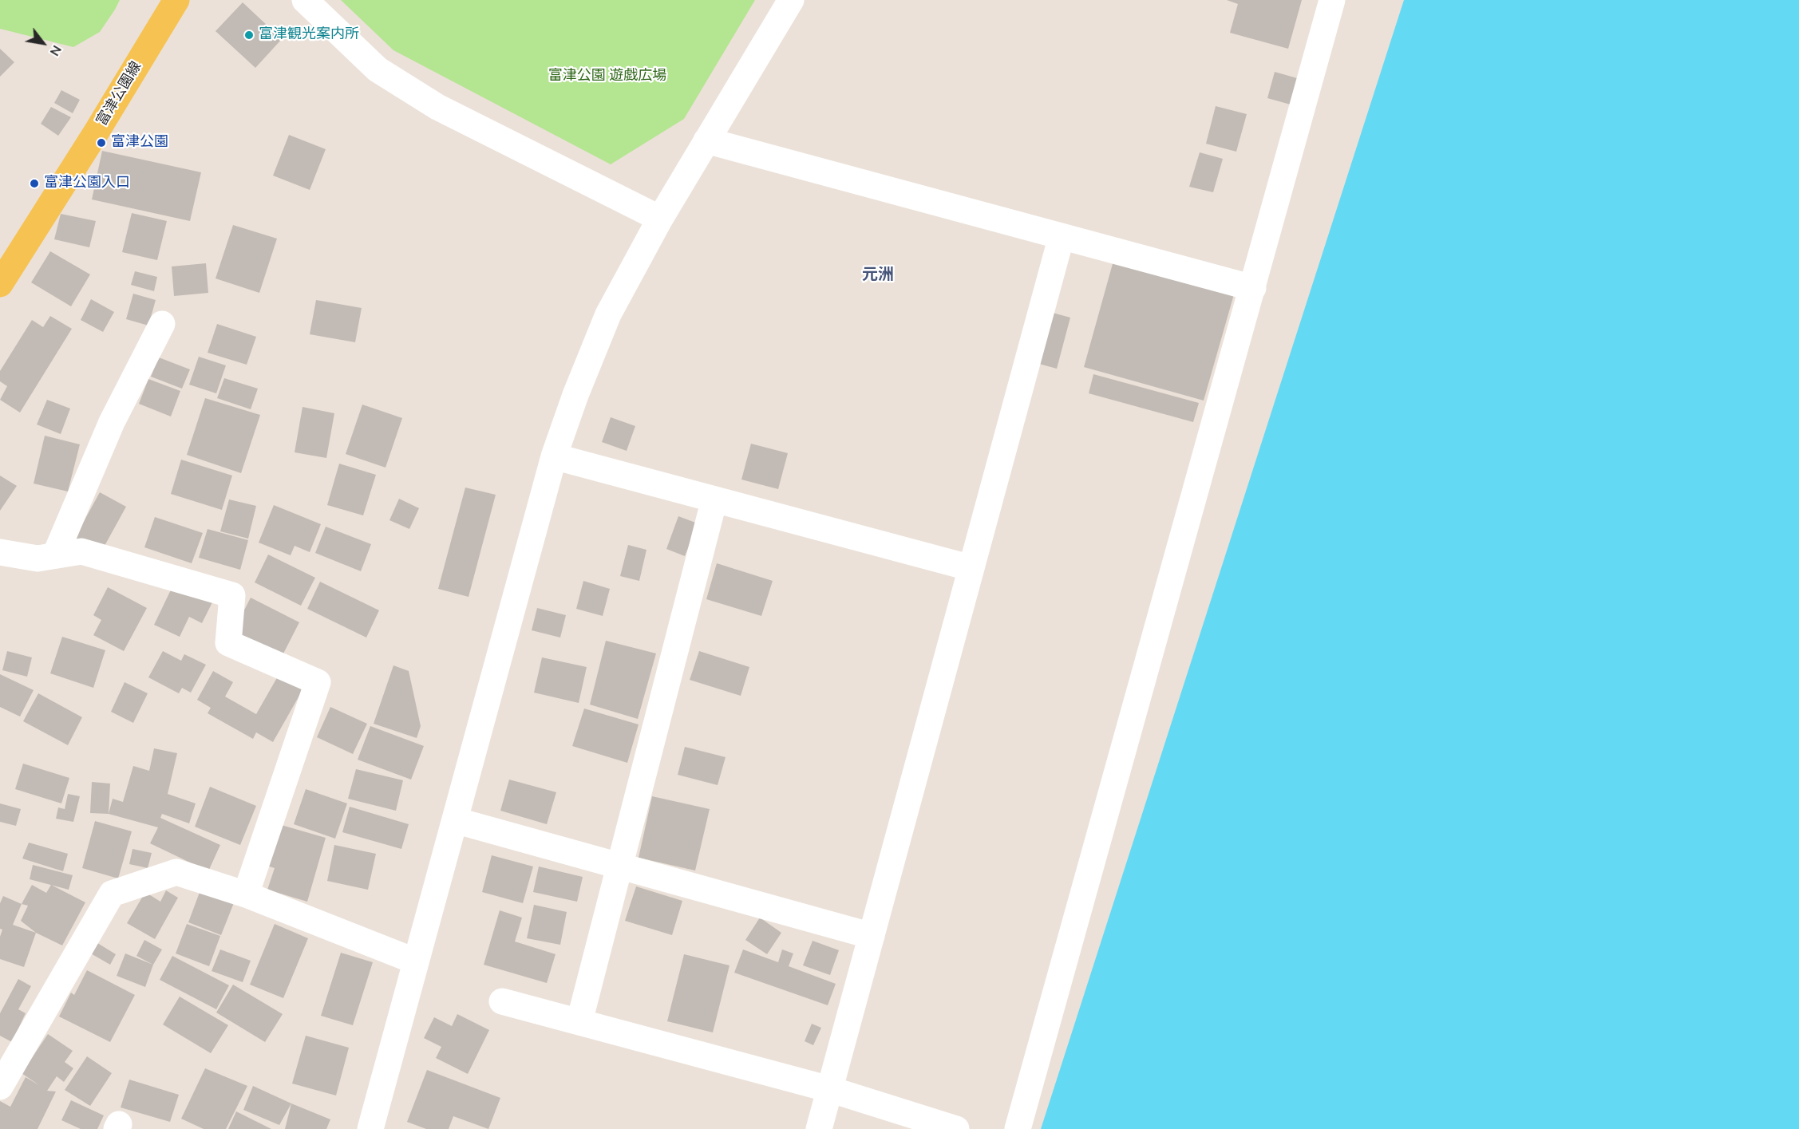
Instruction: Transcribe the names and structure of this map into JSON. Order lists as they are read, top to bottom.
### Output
{
  "streets": {
    "main road": ["富津公園線"]
  },
  "districts": ["元洲"],
  "parks": ["富津公園 遊戯広場"],
  "places": ["富津観光案内所", "富津公園", "富津公園入口"],
  "north": "bottom right"
}
